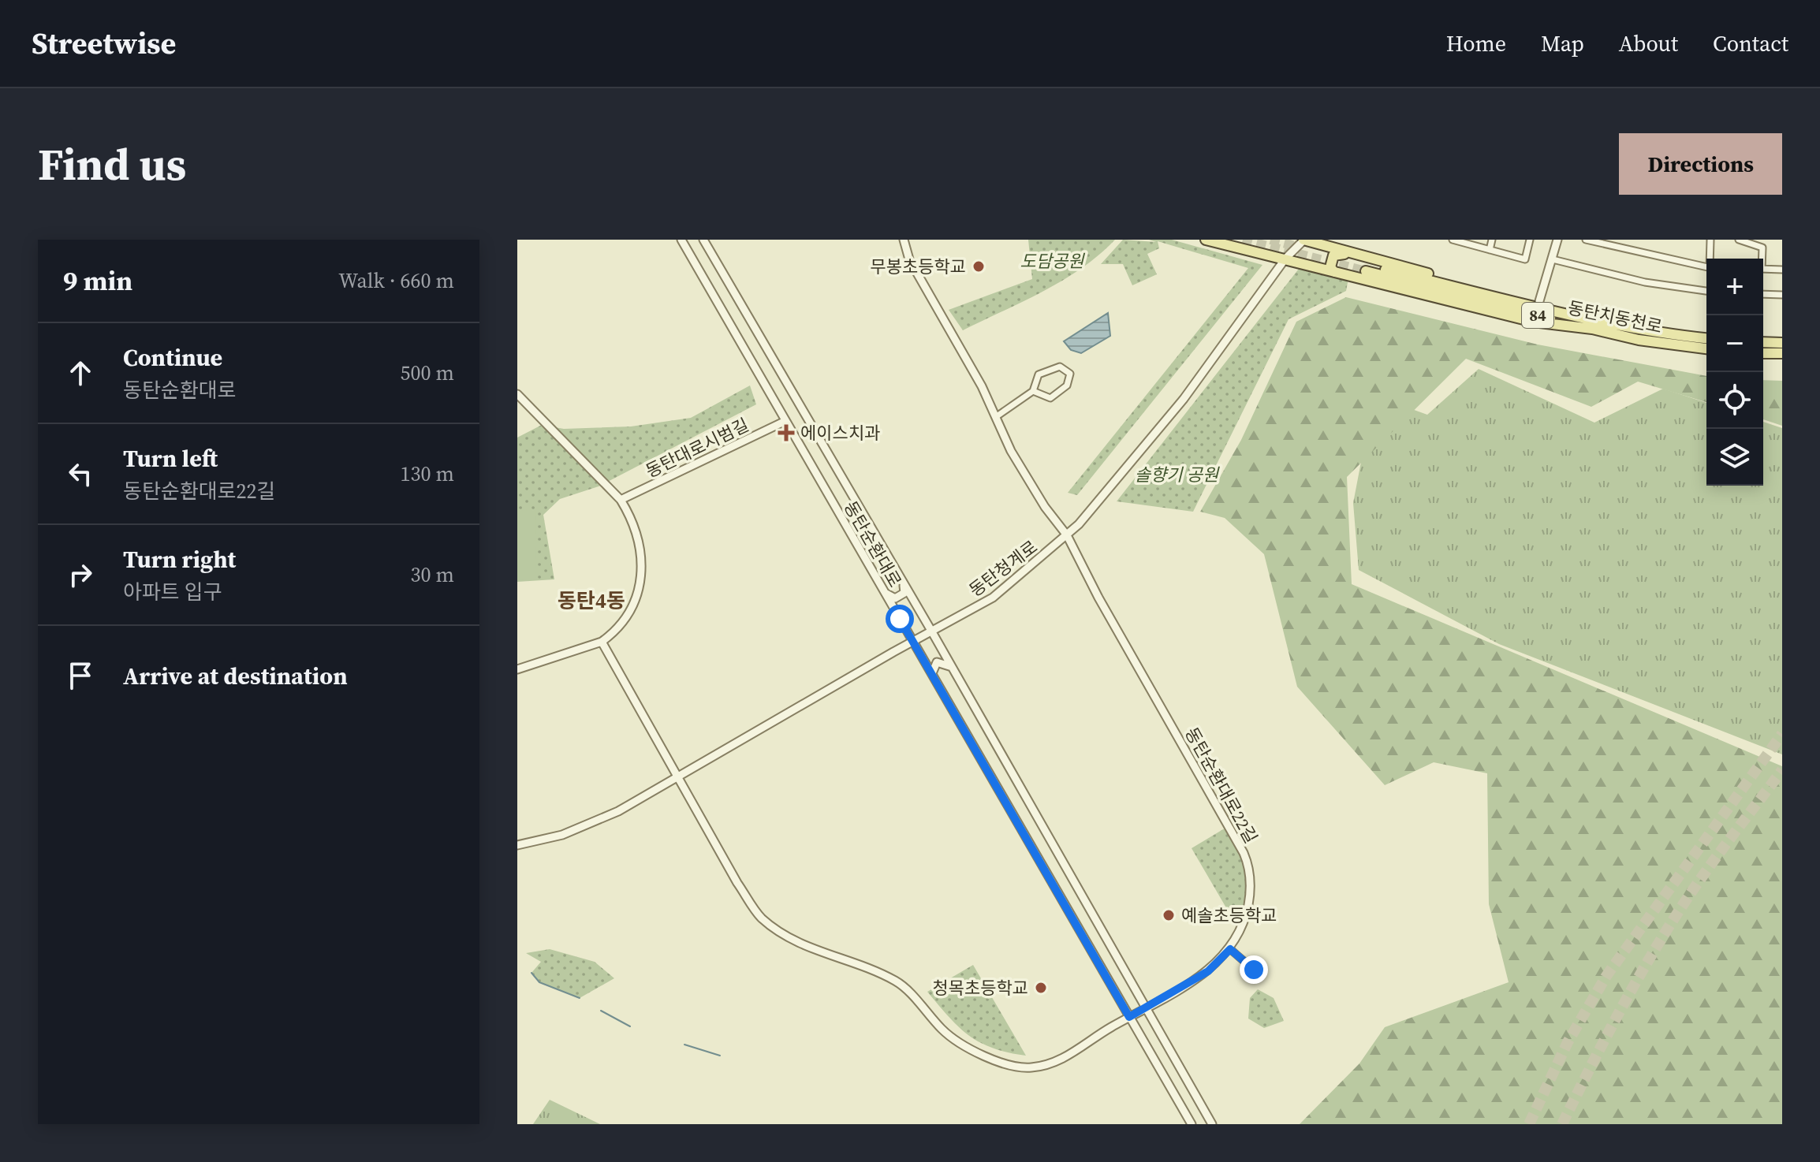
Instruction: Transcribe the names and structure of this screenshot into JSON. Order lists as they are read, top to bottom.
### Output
{
  "streets": {
    "main road": ["84", "동탄치동천로"],
    "street": [
      "동탄대로시범길",
      "동탄순환대로",
      "동탄청계로",
      "동탄순환대로22길"
    ]
  },
  "crossings": [
    ["동탄대로시범길", "동탄순환대로"],
    ["동탄순환대로", "동탄청계로"],
    ["동탄순환대로", "동탄순환대로22길"],
    ["동탄청계로", "동탄순환대로22길"]
  ],
  "districts": ["동탄4동"],
  "parks": ["도담공원", "솔향기 공원"],
  "places": {
    "other": ["무봉초등학교", "예솔초등학교", "청목초등학교"],
    "health": ["에이스치과"]
  },
  "page": {
    "header": "Streetwise",
    "nav": [
      "Home",
      "Map",
      "About",
      "Contact"
    ],
    "buttons": "Directions",
    "title": "Find us",
    "heading": ["9 min", "Walk · 660 m"],
    "map_buttons": ["+", "−"],
    "list": [
      ["Continue", "동탄순환대로", "500 m"],
      ["Turn left", "동탄순환대로22길", "130 m"],
      ["Turn right", "아파트 입구", "30 m"],
      "Arrive at destination"
    ]
  }
}
